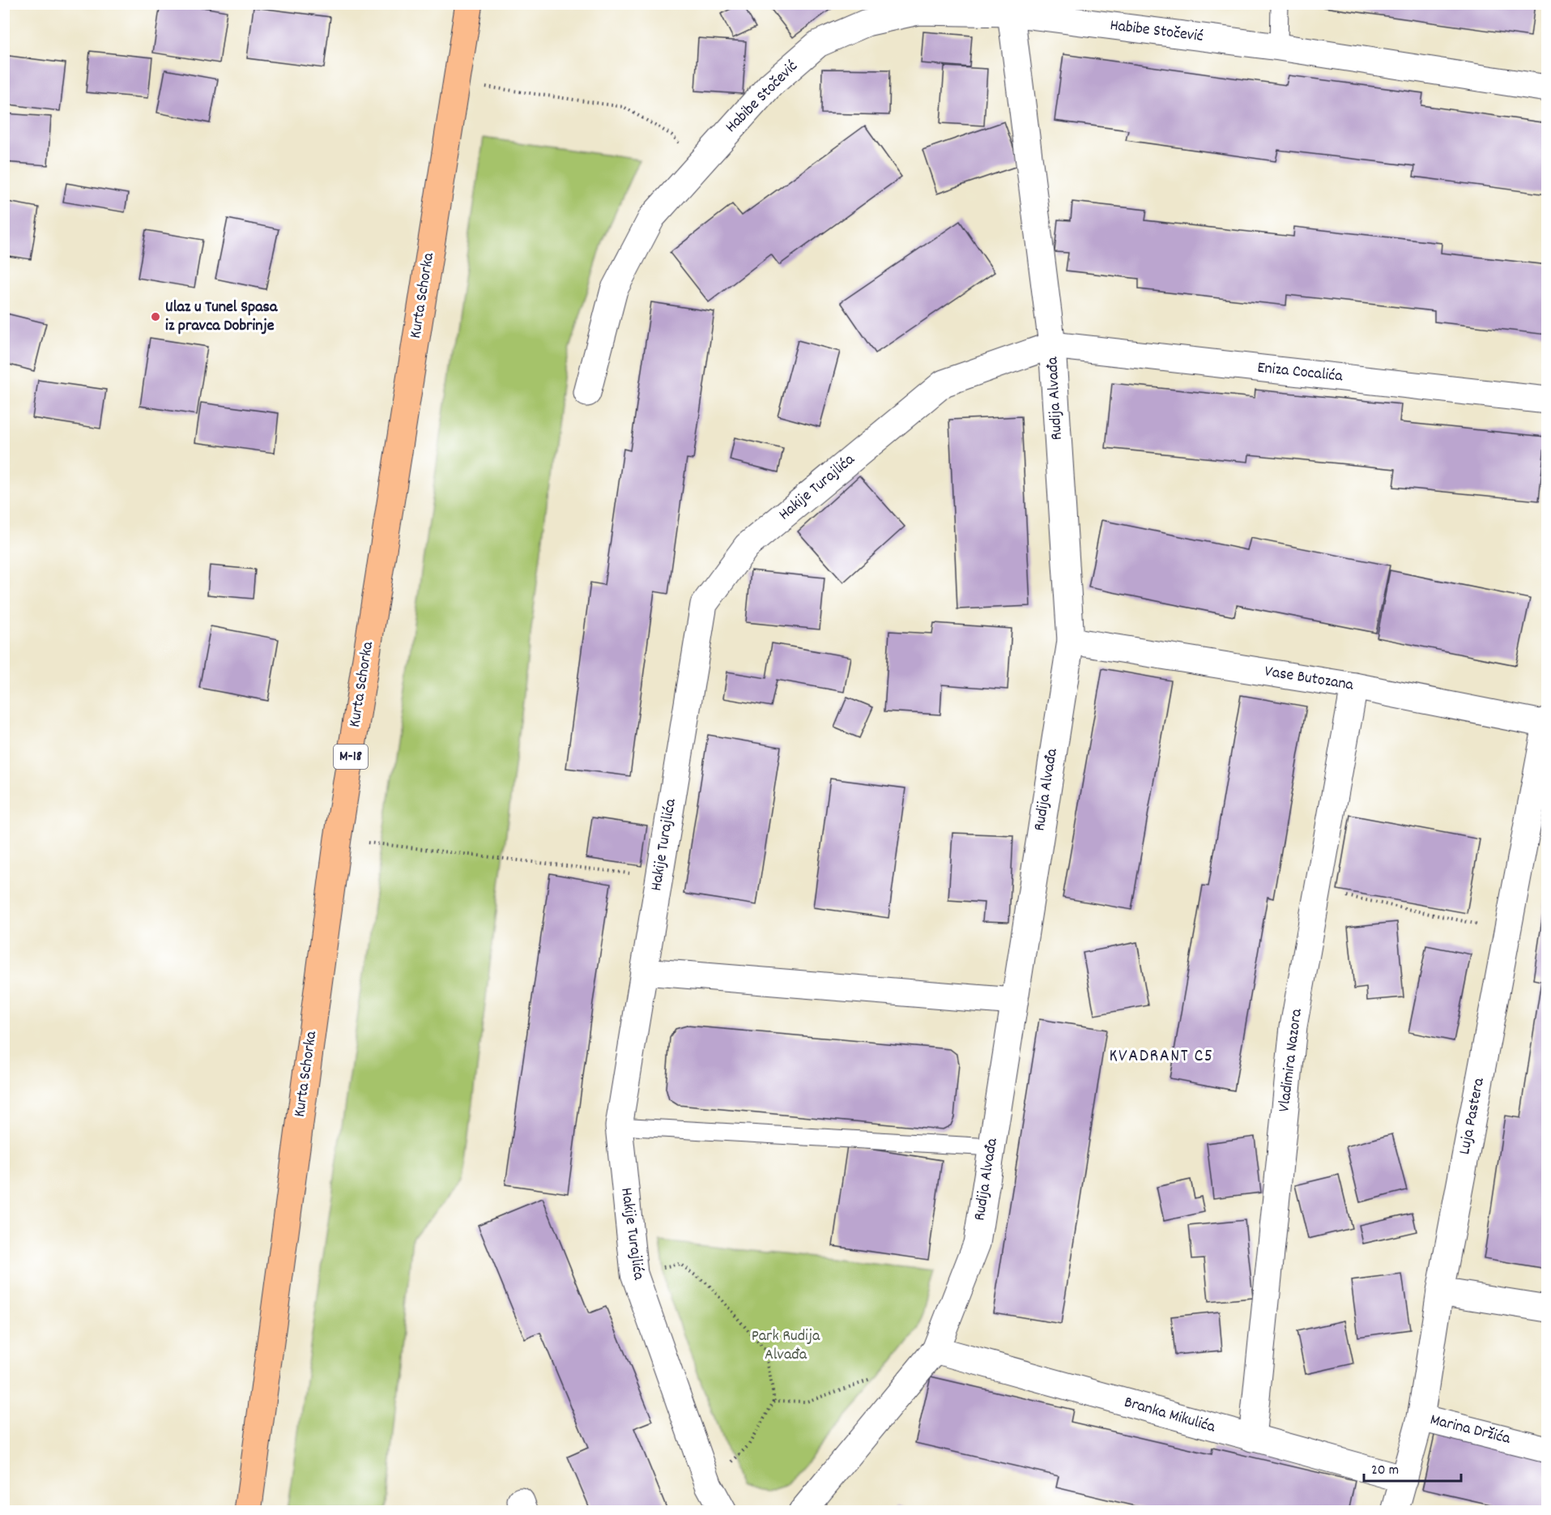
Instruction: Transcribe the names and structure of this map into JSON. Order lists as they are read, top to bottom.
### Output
{
  "streets": {
    "main road": ["Kurta Schorka", "M-18"],
    "street": [
      "Habibe Stočević",
      "Eniza Cocalića",
      "Rudija Alvađa",
      "Hakije Turajlića",
      "Vase Butozana",
      "Vladimira Nazora",
      "Luja Pastera",
      "Branka Mikulića",
      "Marina Držića"
    ]
  },
  "crossings": [
    ["Habibe Stočević", "Rudija Alvađa"],
    ["Eniza Cocalića", "Rudija Alvađa"],
    ["Eniza Cocalića", "Hakije Turajlića"],
    ["Rudija Alvađa", "Hakije Turajlića"],
    ["Rudija Alvađa", "Vase Butozana"],
    ["Rudija Alvađa", "Branka Mikulića"],
    ["Vase Butozana", "Vladimira Nazora"],
    ["Vase Butozana", "Luja Pastera"],
    ["Vladimira Nazora", "Branka Mikulića"],
    ["Luja Pastera", "Branka Mikulića"],
    ["Luja Pastera", "Marina Držića"]
  ],
  "districts": ["KVADRANT C5"],
  "parks": ["Park Rudija Alvađa"],
  "places": ["Ulaz u Tunel Spasa iz pravca Dobrinje"],
  "scale_bar": "20 m"
}
